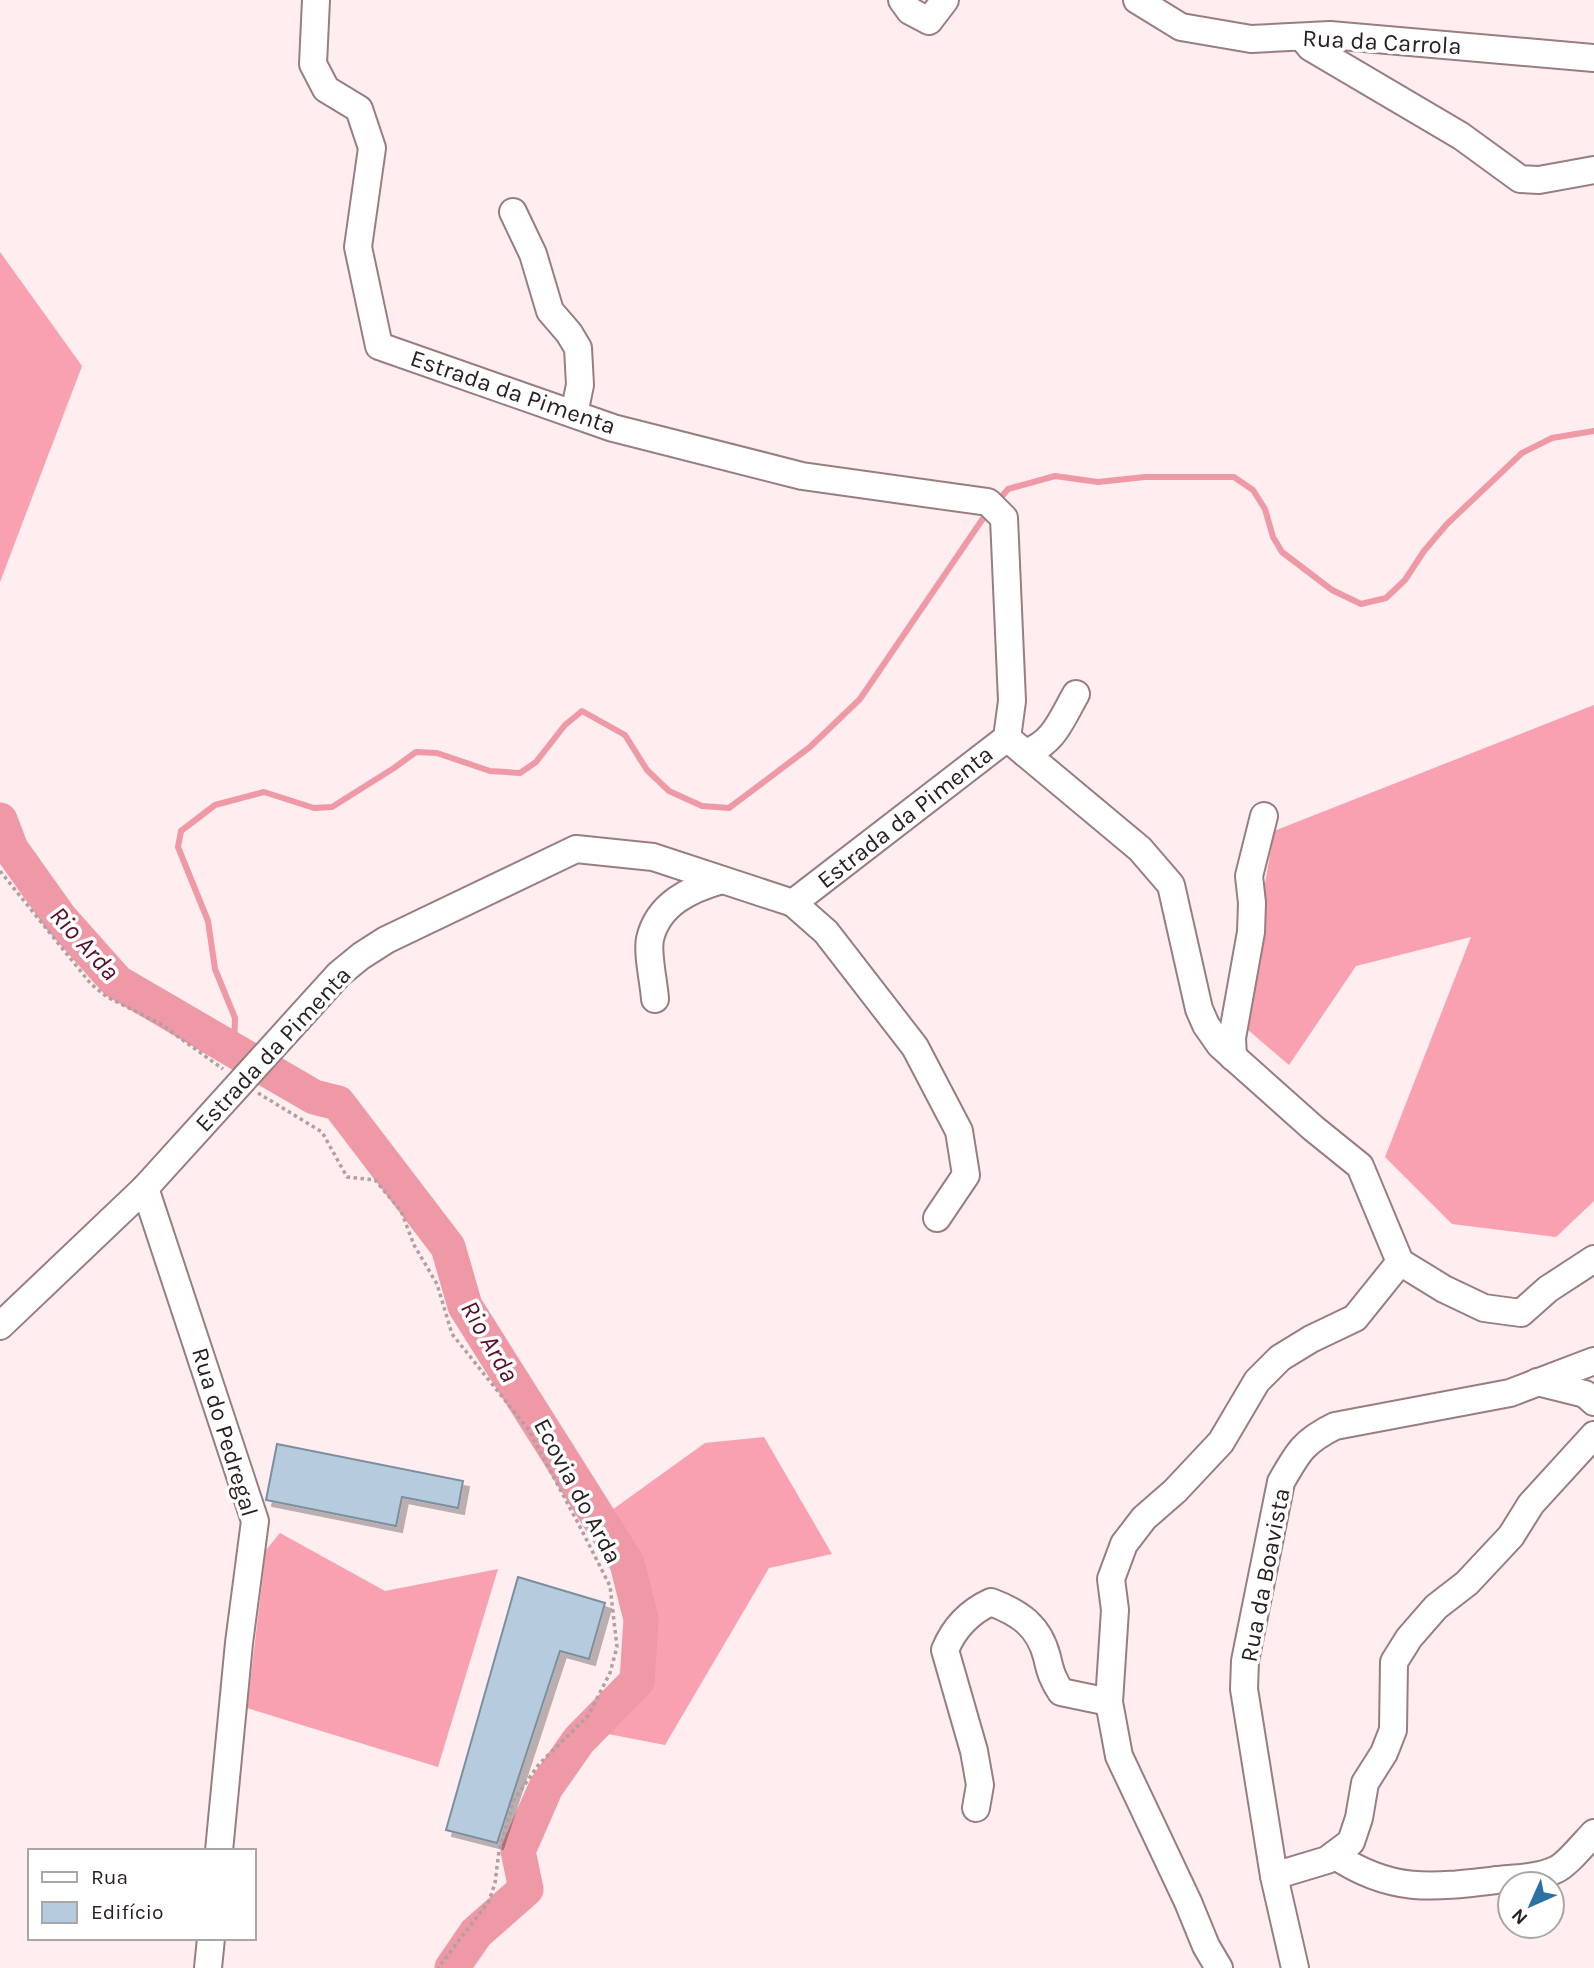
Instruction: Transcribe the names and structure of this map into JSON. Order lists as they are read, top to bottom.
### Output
{
  "streets": {
    "street": [
      "Rua da Carrola",
      "Estrada da Pimenta",
      "Rua do Pedregal",
      "Rua da Boavista"
    ],
    "path": ["Ecovia do Arda"]
  },
  "crossings": [
    ["Estrada da Pimenta", "Rua do Pedregal"],
    ["Estrada da Pimenta", "Ecovia do Arda"]
  ],
  "water": ["Rio Arda"],
  "legend": ["Rua", "Edifício"],
  "north": "bottom left"
}
